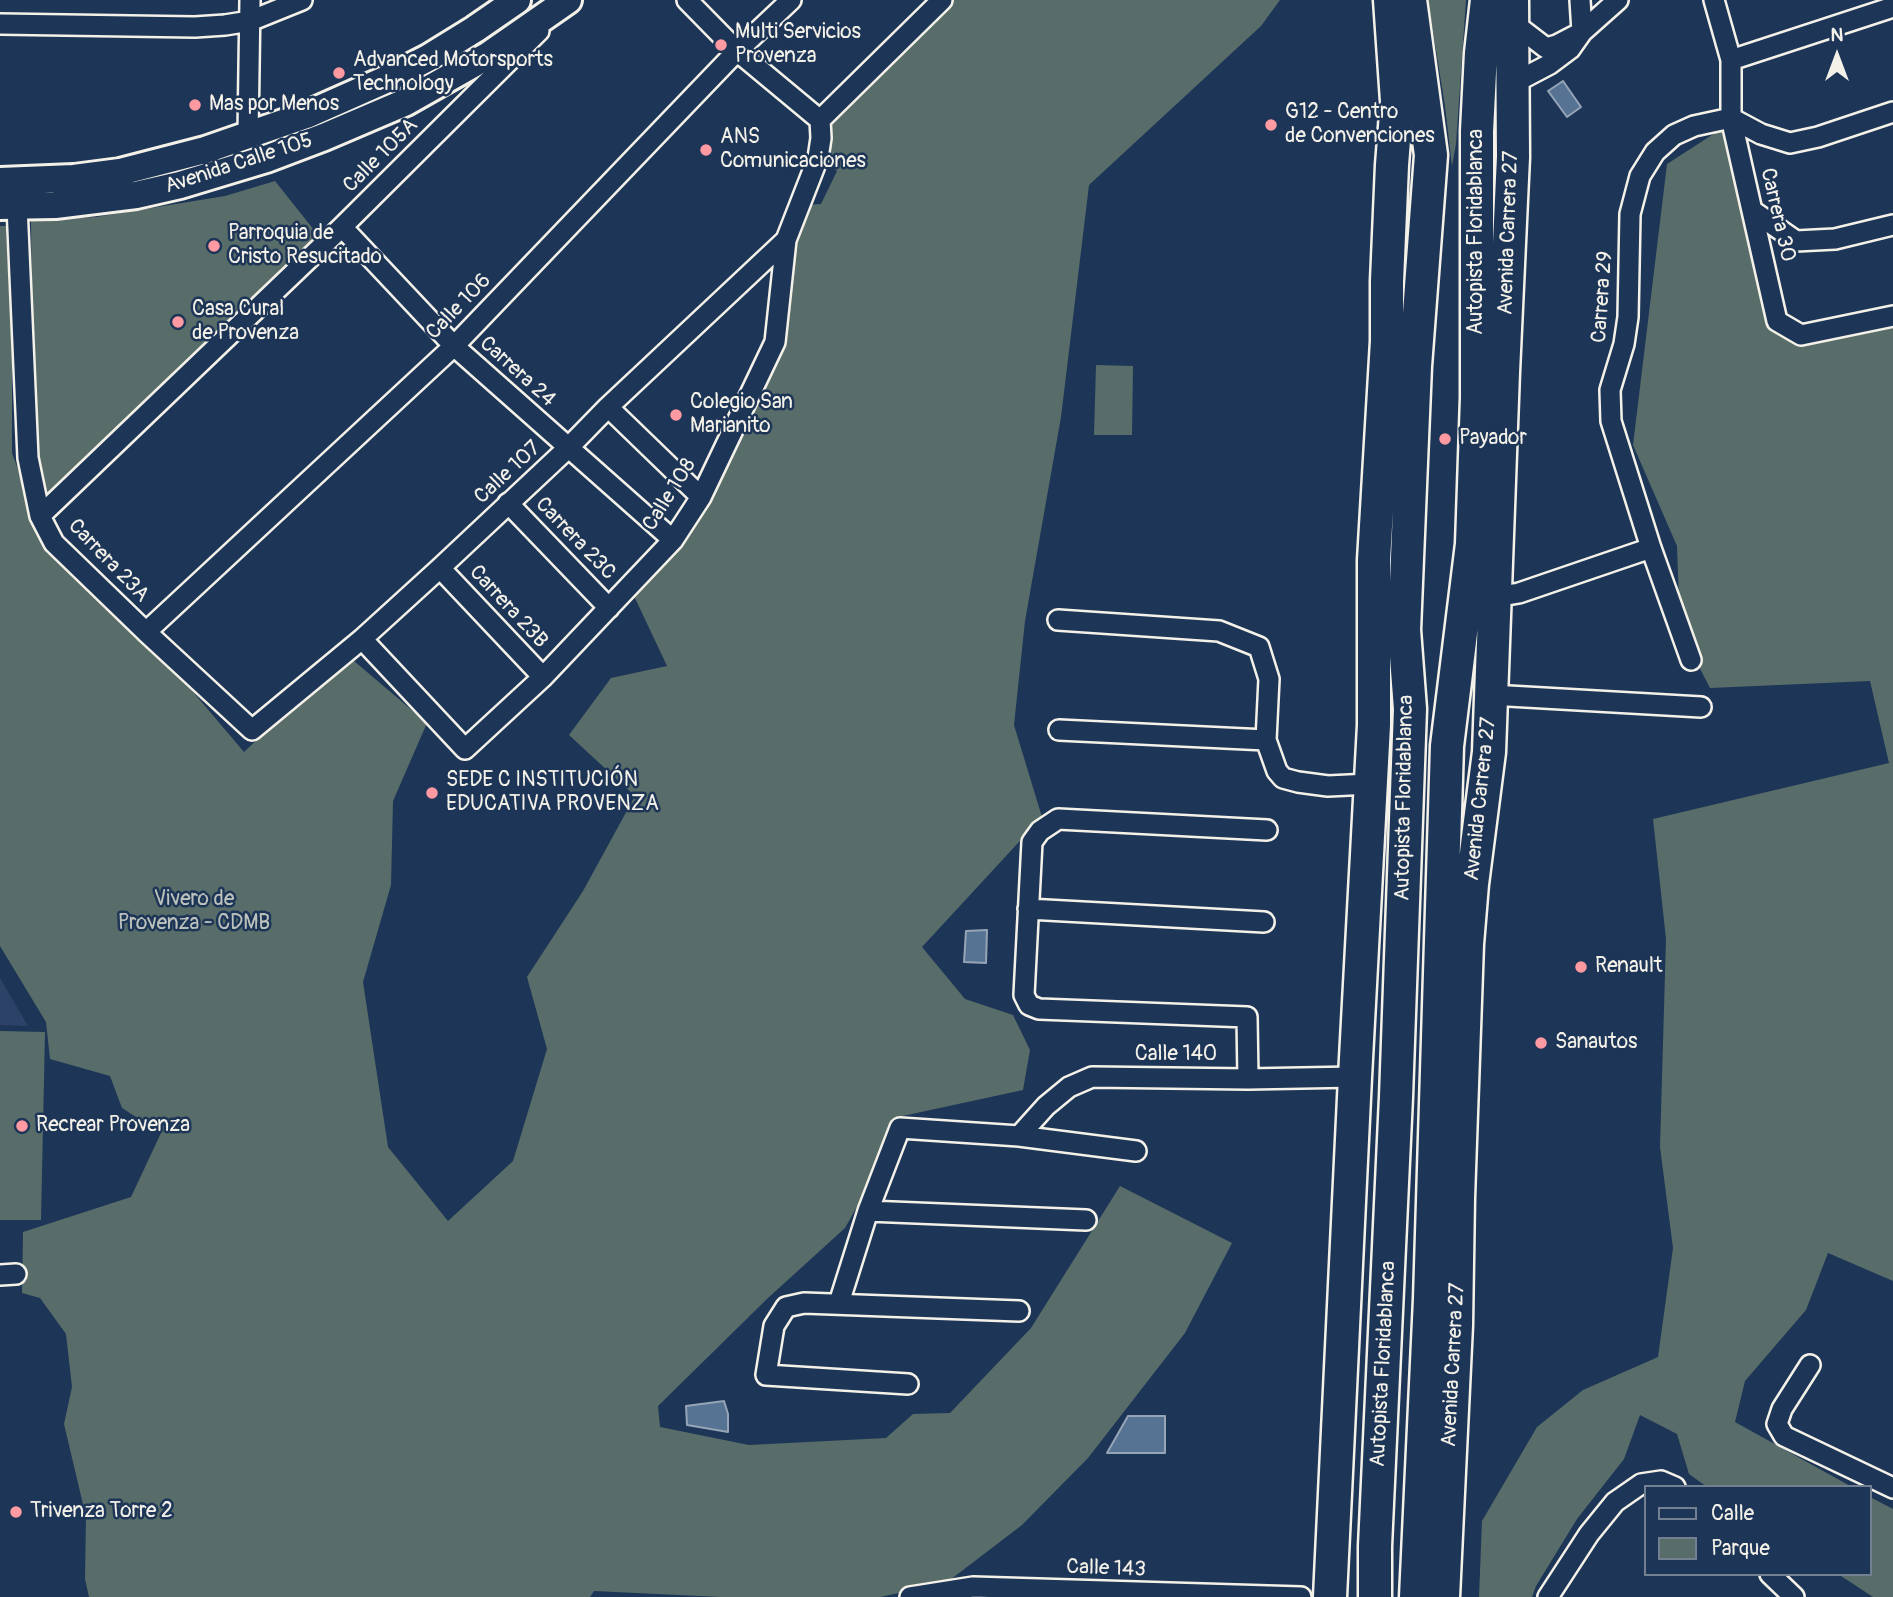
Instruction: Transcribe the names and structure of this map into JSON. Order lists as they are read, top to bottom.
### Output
{
  "streets": {
    "highway": ["Autopista Floridablanca", "Avenida Carrera 27"],
    "main road": ["Avenida Calle 105"],
    "street": [
      "Calle 105A",
      "Carrera 30",
      "Carrera 29",
      "Calle 106",
      "Carrera 24",
      "Calle 107",
      "Calle 108",
      "Carrera 23C",
      "Carrera 23A",
      "Carrera 23B",
      "Calle 140",
      "Calle 143"
    ]
  },
  "crossings": [
    ["Calle 105A", "Avenida Calle 105"],
    ["Calle 105A", "Carrera 24"],
    ["Calle 105A", "Carrera 23A"],
    ["Avenida Calle 105", "Carrera 23A"],
    ["Carrera 30", "Carrera 29"],
    ["Calle 106", "Carrera 24"],
    ["Calle 106", "Carrera 23A"],
    ["Carrera 24", "Calle 107"],
    ["Carrera 24", "Calle 108"],
    ["Calle 107", "Calle 108"],
    ["Calle 107", "Carrera 23C"],
    ["Calle 107", "Carrera 23A"],
    ["Calle 107", "Carrera 23B"],
    ["Calle 108", "Carrera 23C"],
    ["Calle 108", "Carrera 23B"]
  ],
  "parks": ["Vivero de Provenza - CDMB"],
  "places": [
    "Multi Servicios Provenza",
    "Advanced Motorsports Technology",
    "Mas por Menos",
    "G12 - Centro de Convenciones",
    "ANS Comunicaciones",
    "Parroquia de Cristo Resucitado",
    "Casa Cural de Provenza",
    "Colegio San Marianito",
    "Payador",
    "SEDE C INSTITUCIÓN EDUCATIVA PROVENZA",
    "Renault",
    "Sanautos",
    "Recrear Provenza",
    "Trivenza Torre 2"
  ],
  "legend": ["Calle", "Parque"],
  "north": "top"
}
